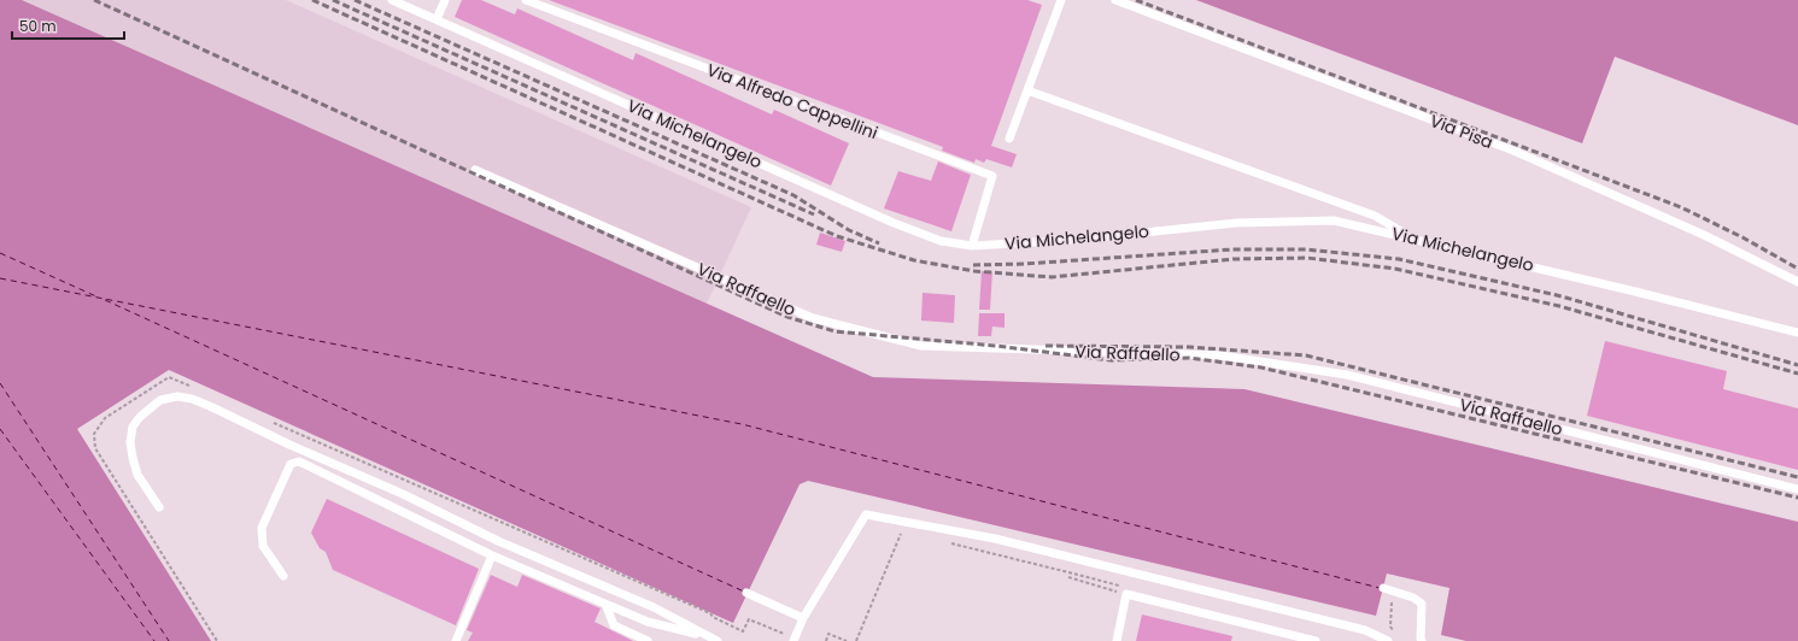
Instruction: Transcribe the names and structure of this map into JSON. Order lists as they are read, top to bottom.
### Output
{
  "streets": {
    "lane": [
      "Via Alfredo Cappellini",
      "Via Pisa",
      "Via Michelangelo",
      "Via Raffaello"
    ]
  },
  "crossings": [
    ["Via Alfredo Cappellini", "Via Michelangelo"]
  ],
  "scale_bar": "50 m"
}
